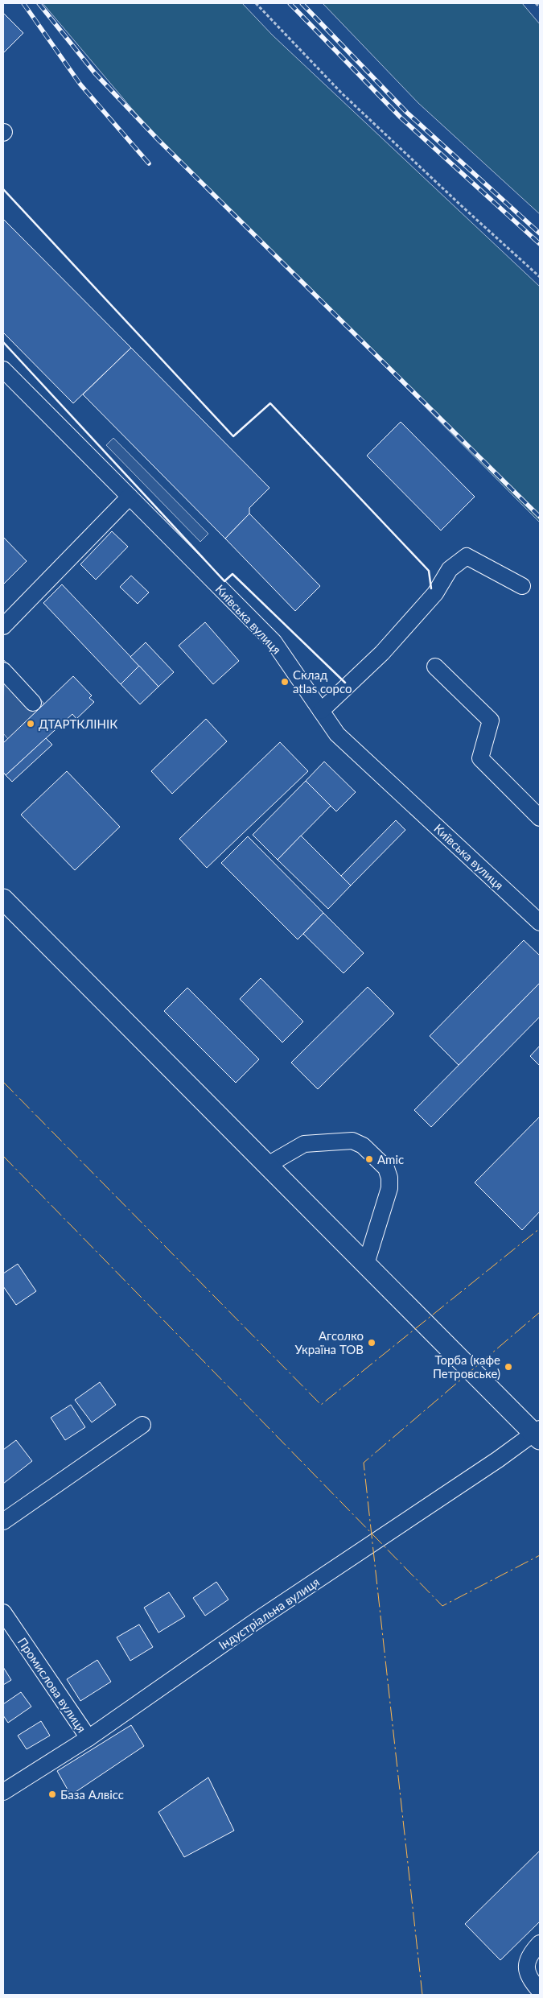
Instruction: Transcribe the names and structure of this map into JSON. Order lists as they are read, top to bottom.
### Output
{
  "streets": {
    "street": ["Київська вулиця", "Індустріальна вулиця", "Промислова вулиця"]
  },
  "crossings": [
    ["Індустріальна вулиця", "Промислова вулиця"]
  ],
  "places": [
    "Склад atlas copco",
    "ДТАРТКЛІНІК",
    "Amic",
    "Агсолко Україна ТОВ",
    "Торба (кафе Петровське)",
    "База Алвісс"
  ]
}
